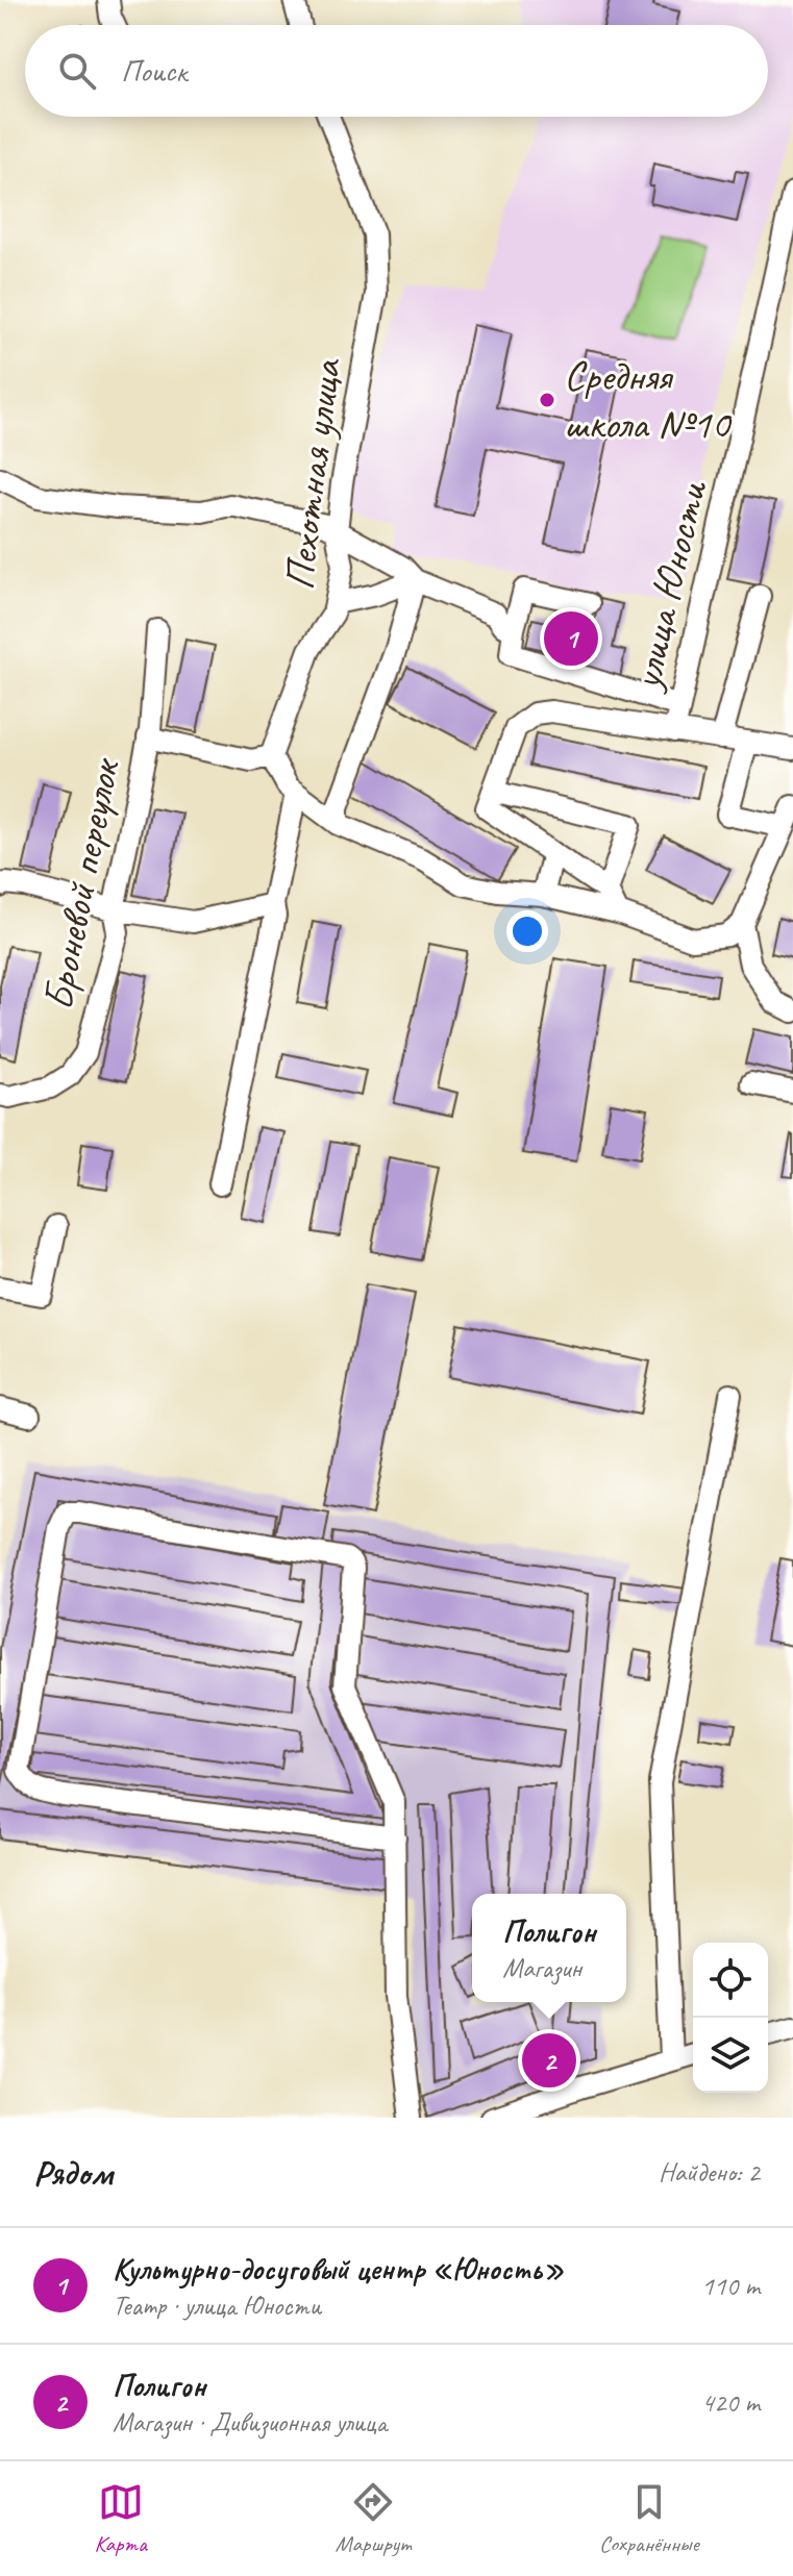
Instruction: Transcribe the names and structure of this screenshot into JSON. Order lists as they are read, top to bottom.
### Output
{
  "streets": {
    "street": ["Пехотная улица", "улица Юности", "Броневой переулок"]
  },
  "places": ["Средняя школа №10"],
  "page": {
    "search": "Поиск",
    "pins": ["1", "2"],
    "popup": ["Полигон", "Магазин"],
    "heading": ["Рядом", "Найдено: 2"],
    "list": [
      {
        "mark": "1",
        "name": "Культурно-досуговый центр «Юность»",
        "note": "Театр · улица Юности",
        "value": "110 m"
      },
      {
        "mark": "2",
        "name": "Полигон",
        "note": "Магазин · Дивизионная улица",
        "value": "420 m"
      }
    ],
    "nav": ["Карта", "Маршрут", "Сохранённые"]
  }
}
